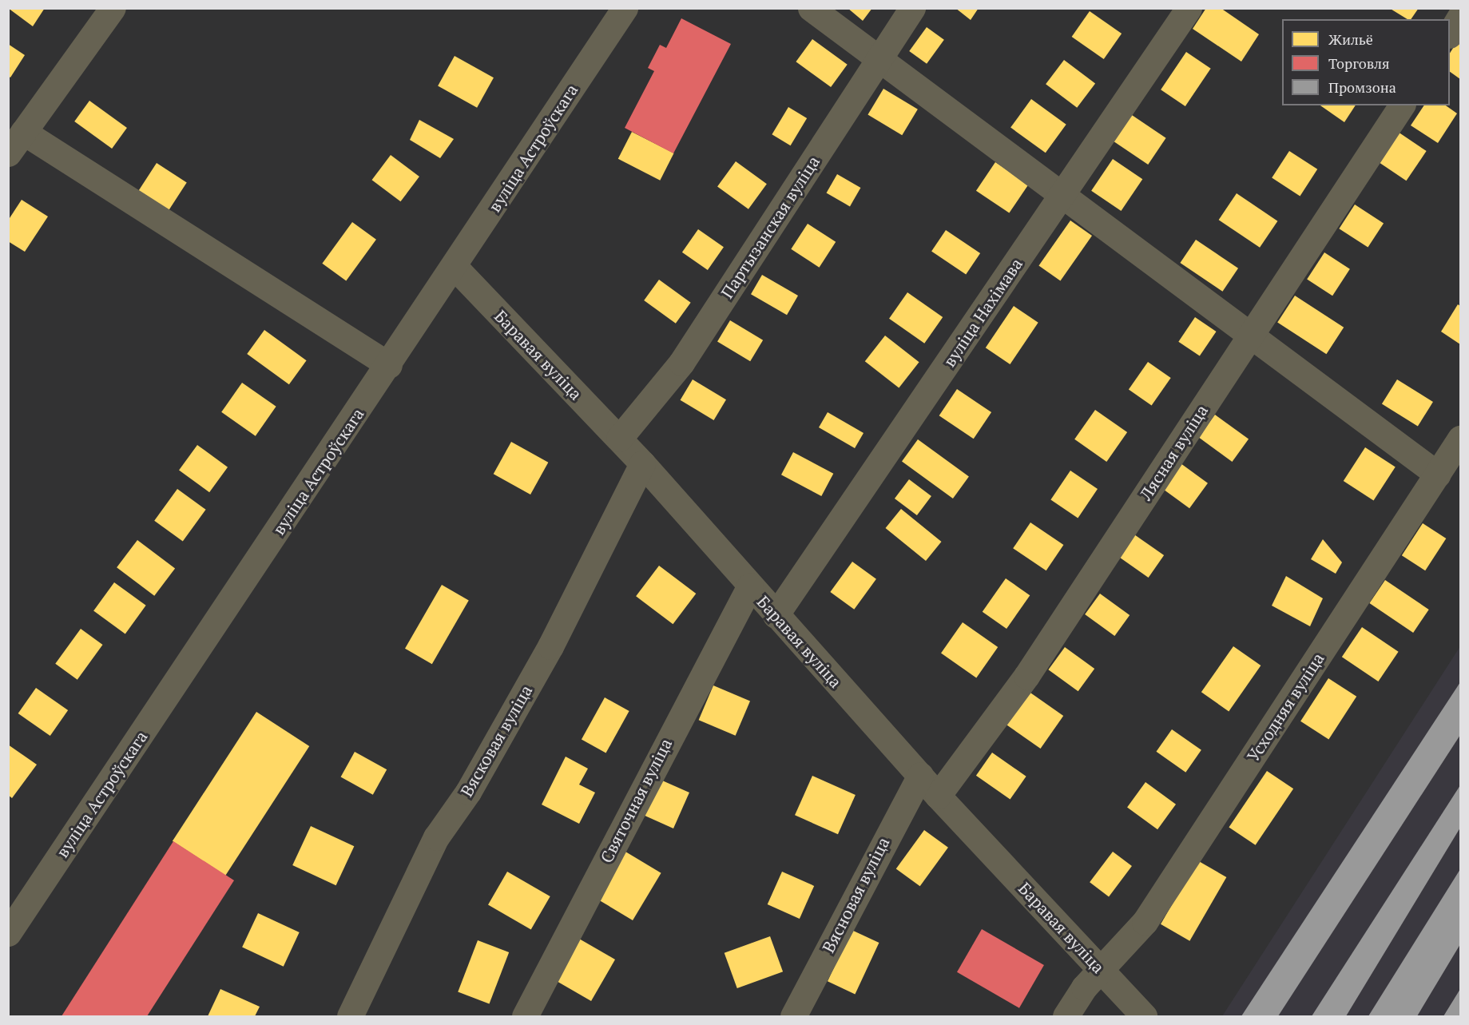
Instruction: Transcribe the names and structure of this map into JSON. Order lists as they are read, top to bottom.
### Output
{
  "streets": {
    "street": [
      "вуліца Астроўскага",
      "Партызанская вуліца",
      "вуліца Нахімава",
      "Баравая вуліца",
      "Лясная вуліца",
      "Усходняя вуліца",
      "Вясковая вуліца",
      "Святочная вуліца",
      "Вясновая вуліца"
    ]
  },
  "crossings": [
    ["вуліца Астроўскага", "Баравая вуліца"],
    ["Партызанская вуліца", "Баравая вуліца"],
    ["вуліца Нахімава", "Баравая вуліца"],
    ["Баравая вуліца", "Лясная вуліца"],
    ["Баравая вуліца", "Усходняя вуліца"],
    ["Баравая вуліца", "Вясковая вуліца"],
    ["Баравая вуліца", "Святочная вуліца"],
    ["Баравая вуліца", "Вясновая вуліца"]
  ],
  "legend": ["Жильё", "Торговля", "Промзона"]
}
